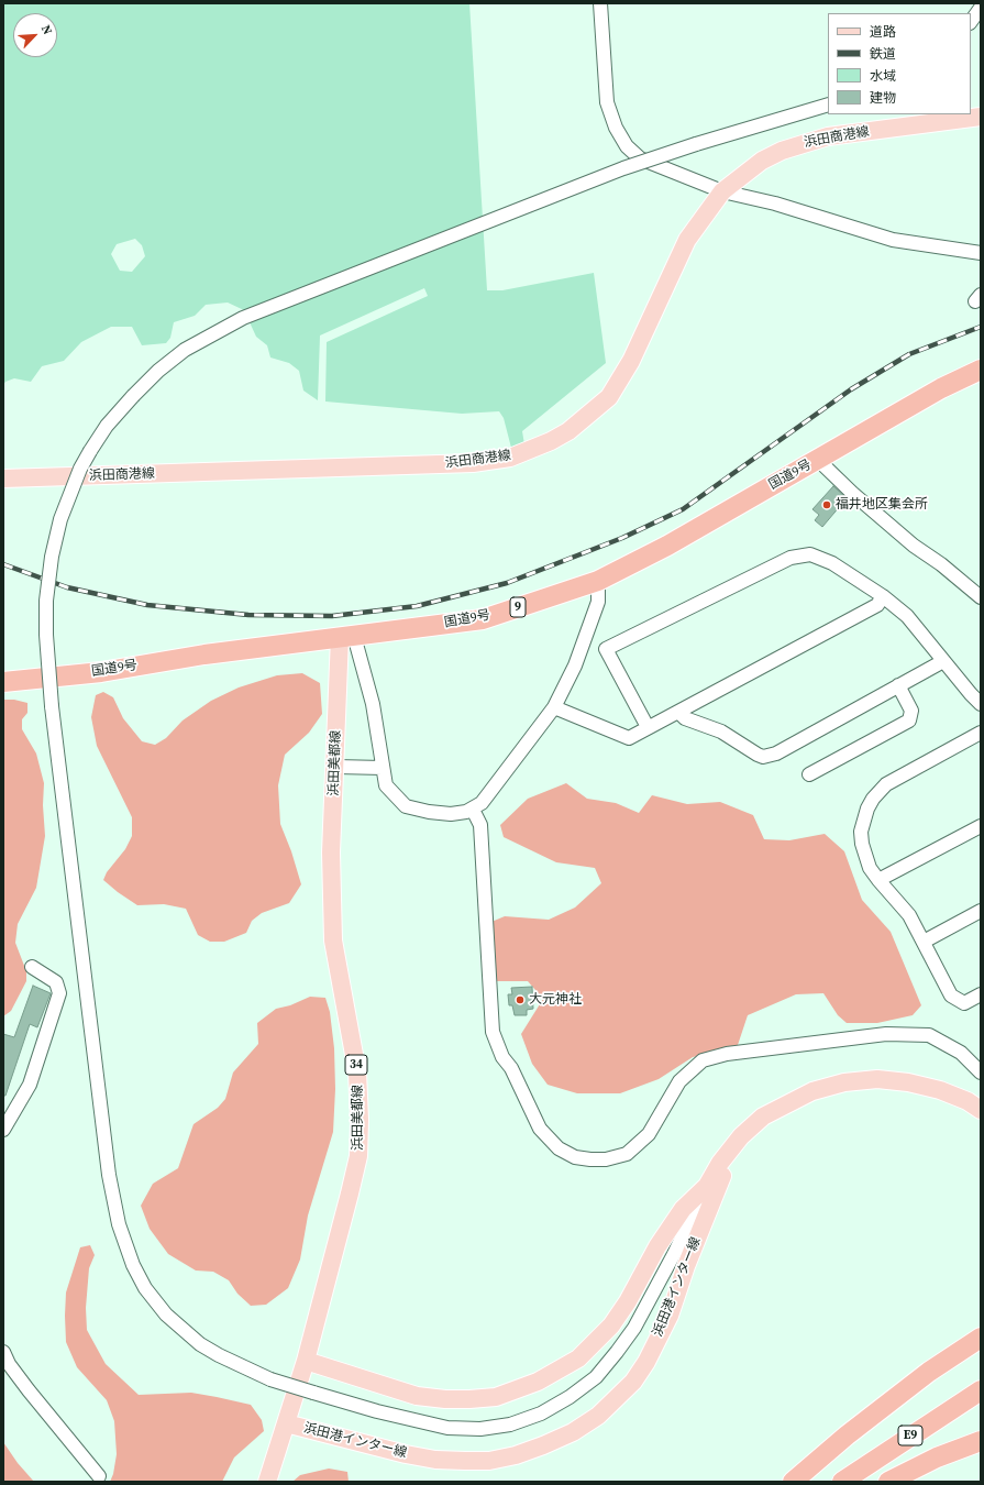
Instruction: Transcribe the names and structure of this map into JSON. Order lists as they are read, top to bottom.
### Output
{
  "streets": {
    "highway": ["国道9号", "9", "E9"],
    "main road": [
      "浜田商港線",
      "浜田美都線",
      "34",
      "浜田港インター線"
    ]
  },
  "crossings": [
    ["国道9号", "浜田美都線"],
    ["浜田美都線", "浜田港インター線"]
  ],
  "places": ["福井地区集会所", "大元神社"],
  "legend": [
    "道路",
    "鉄道",
    "水域",
    "建物"
  ],
  "north": "top right"
}
